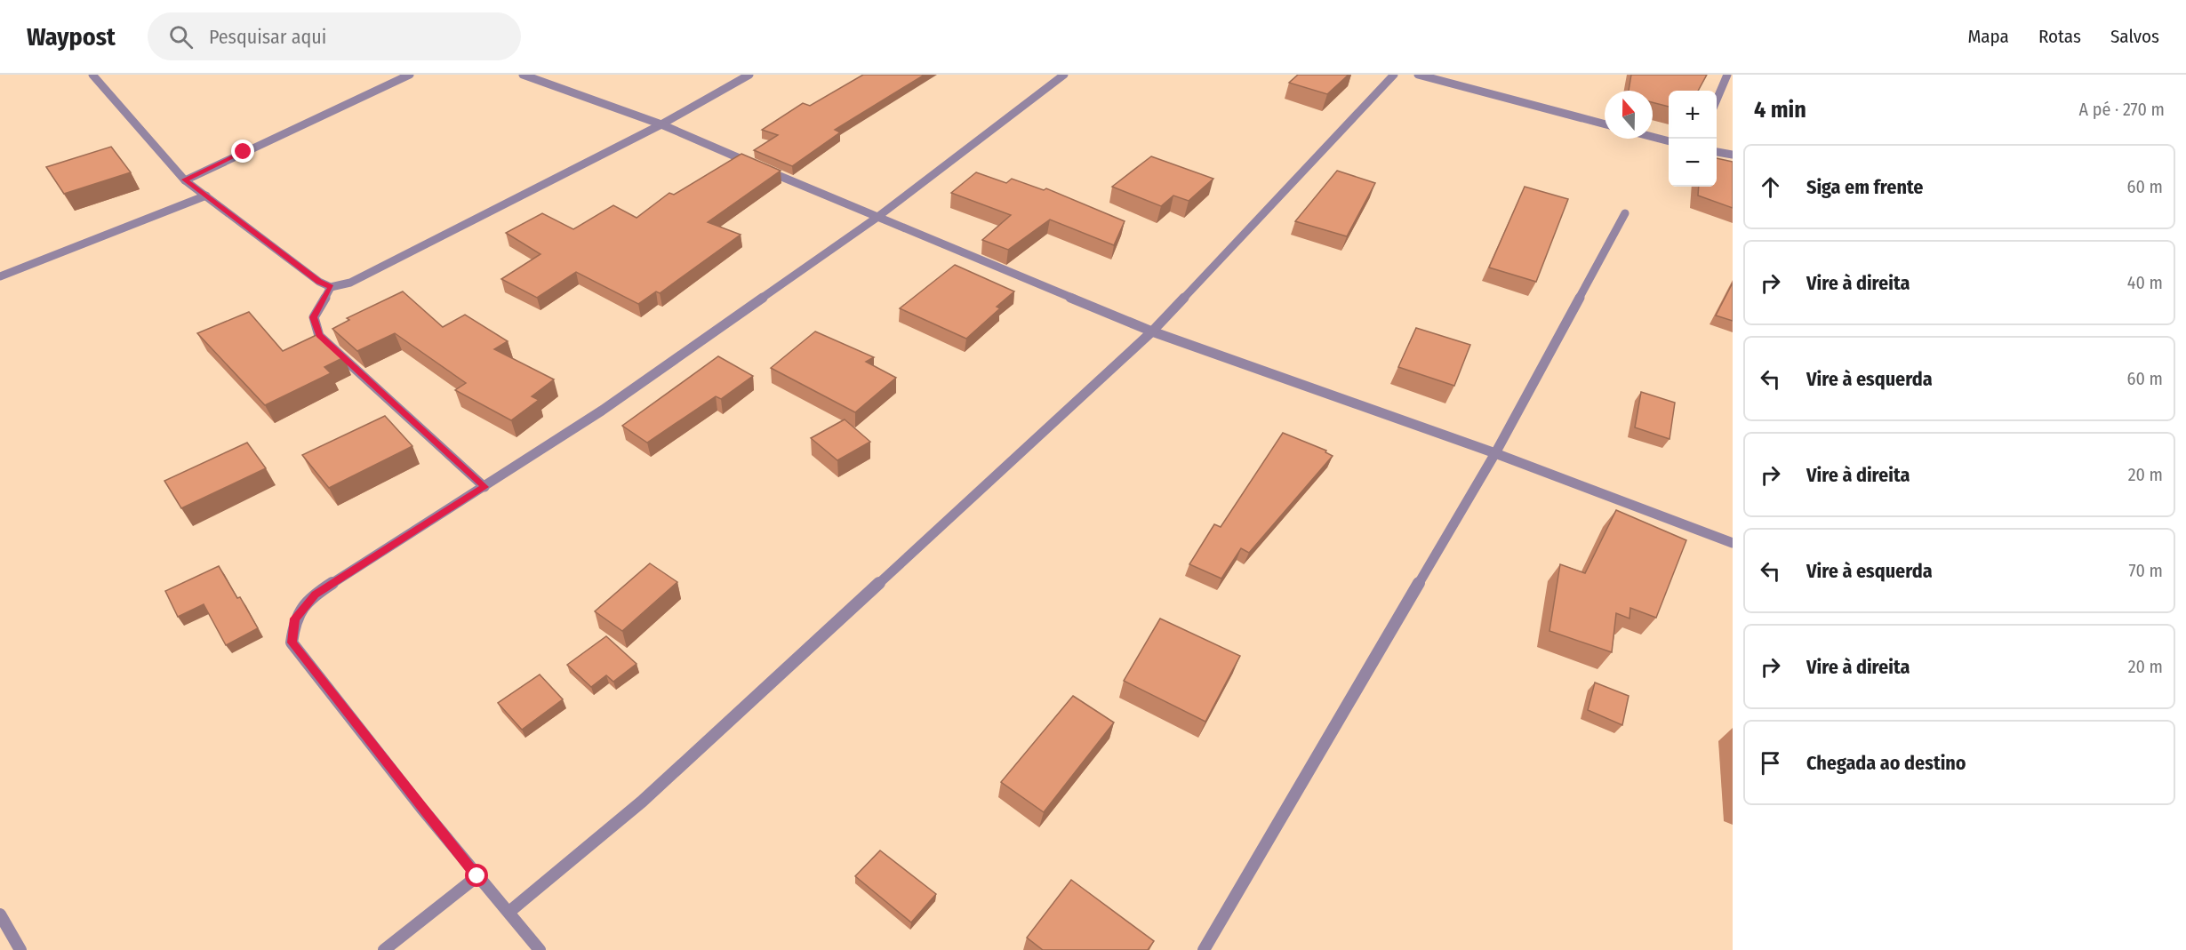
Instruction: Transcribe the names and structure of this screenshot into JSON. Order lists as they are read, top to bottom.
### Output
{
  "north": "top",
  "page": {
    "header": "Waypost",
    "search": "Pesquisar aqui",
    "nav": ["Mapa", "Rotas", "Salvos"],
    "heading": ["4 min", "A pé · 270 m"],
    "map_buttons": ["+", "−"],
    "list": [
      ["Siga em frente", "60 m"],
      ["Vire à direita", "40 m"],
      ["Vire à esquerda", "60 m"],
      ["Vire à direita", "20 m"],
      ["Vire à esquerda", "70 m"],
      ["Vire à direita", "20 m"],
      "Chegada ao destino"
    ]
  }
}
